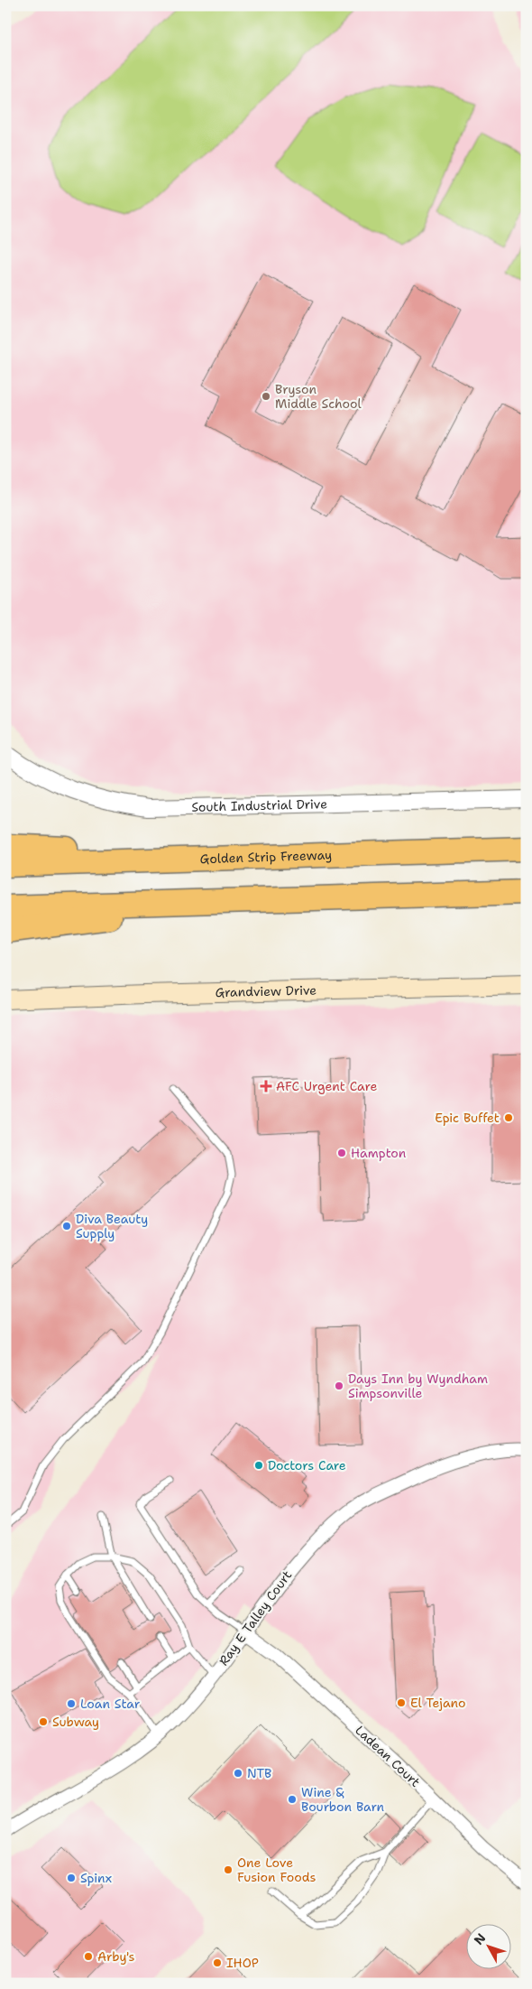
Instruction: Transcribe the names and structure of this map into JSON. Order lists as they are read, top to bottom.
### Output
{
  "streets": {
    "highway": ["Golden Strip Freeway"],
    "main road": ["Grandview Drive"],
    "street": ["South Industrial Drive", "Ray E Talley Court", "Ladean Court"]
  },
  "crossings": [
    ["Ray E Talley Court", "Ladean Court"]
  ],
  "places": {
    "other": [
      "Bryson Middle School",
      "Epic Buffet",
      "Hampton",
      "Diva Beauty Supply",
      "Days Inn by Wyndham Simpsonville",
      "Doctors Care",
      "El Tejano",
      "Loan Star",
      "Subway",
      "NTB",
      "Wine & Bourbon Barn",
      "One Love Fusion Foods",
      "Spinx",
      "Arby's",
      "IHOP"
    ],
    "health": ["AFC Urgent Care"]
  },
  "north": "top left"
}
